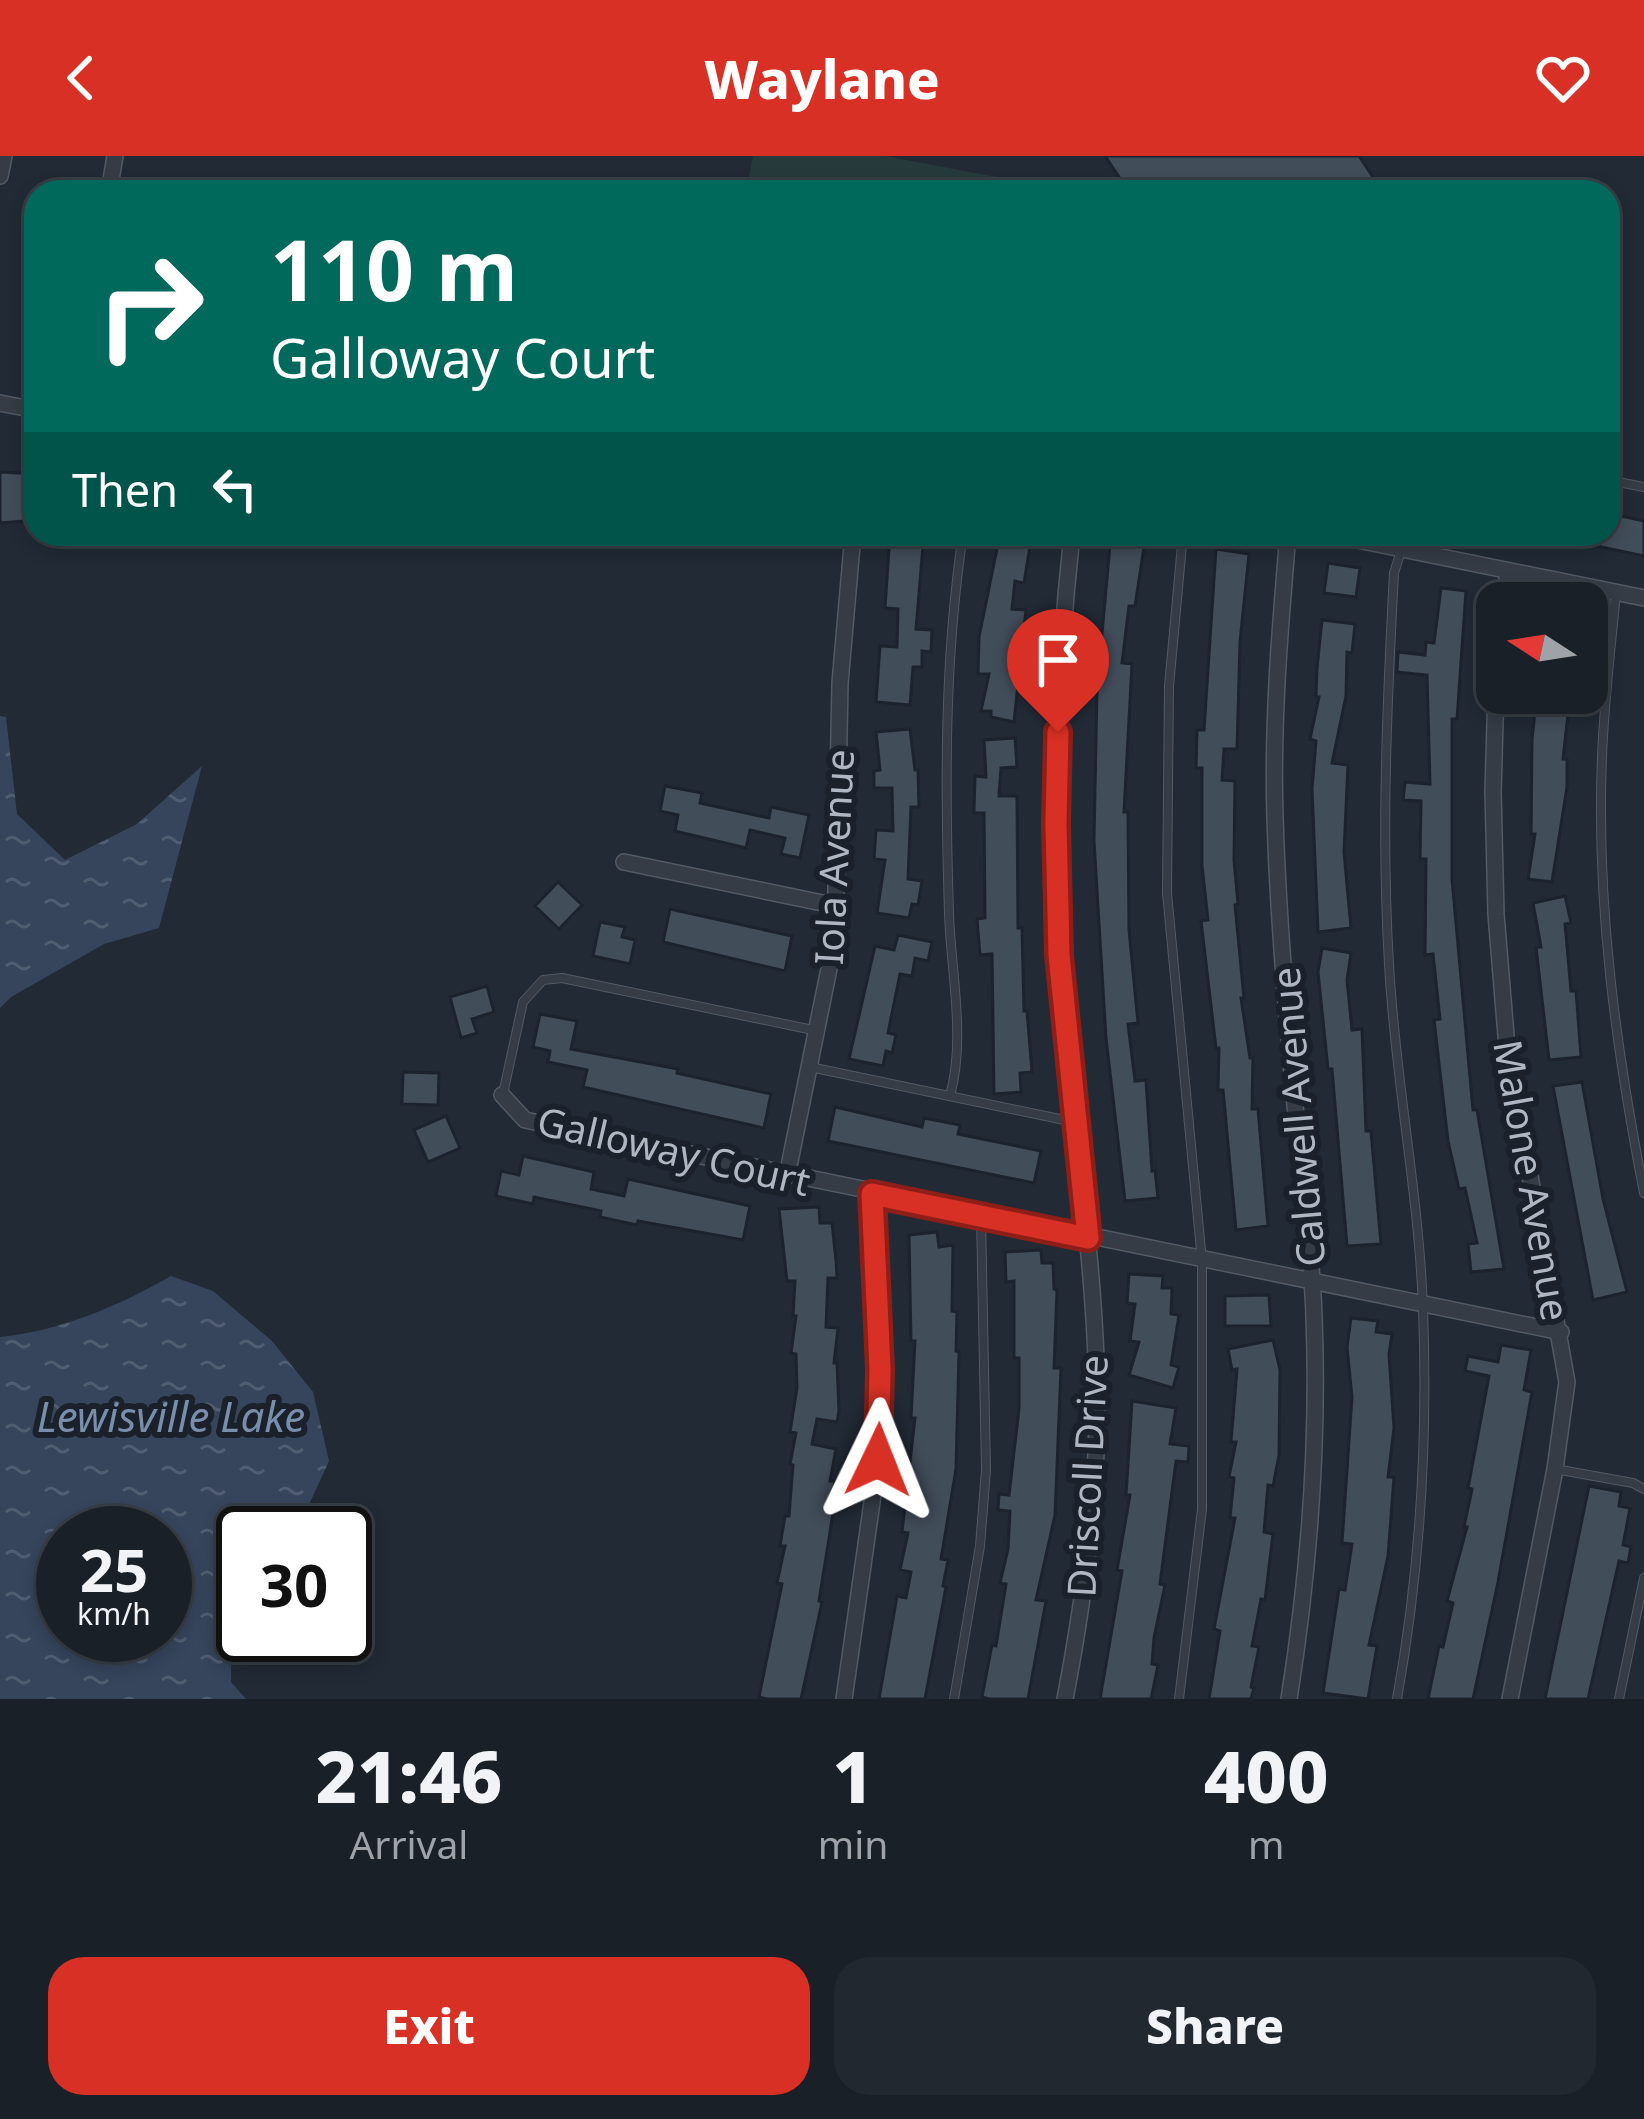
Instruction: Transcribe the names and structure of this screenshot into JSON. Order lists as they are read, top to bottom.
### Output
{
  "streets": {
    "street": [
      "Iola Avenue",
      "Caldwell Avenue",
      "Galloway Court",
      "Malone Avenue",
      "Driscoll Drive"
    ]
  },
  "crossings": [
    ["Iola Avenue", "Galloway Court"],
    ["Caldwell Avenue", "Galloway Court"],
    ["Galloway Court", "Malone Avenue"],
    ["Galloway Court", "Driscoll Drive"]
  ],
  "water": ["Lewisville Lake"],
  "north": "left",
  "page": {
    "header": "Waylane",
    "turn": ["110 m", "Galloway Court"],
    "then": "Then",
    "speed": "25 km/h",
    "limit": "30",
    "eta": [
      "21:46",
      "Arrival",
      "1",
      "min",
      "400",
      "m"
    ],
    "buttons": ["Exit", "Share"]
  }
}
